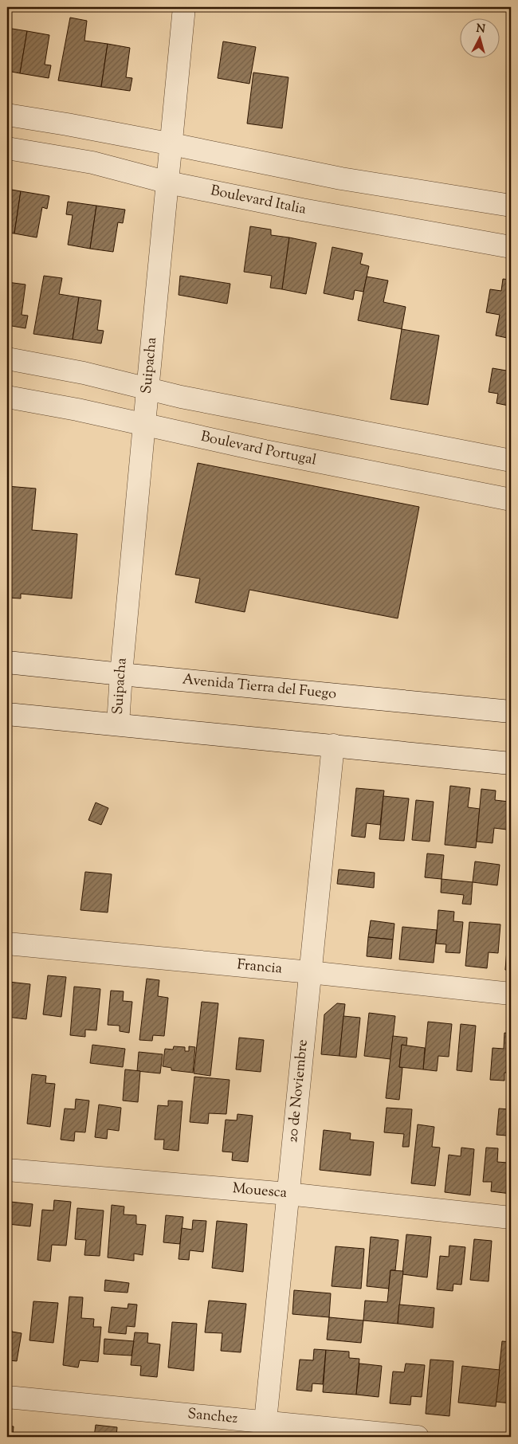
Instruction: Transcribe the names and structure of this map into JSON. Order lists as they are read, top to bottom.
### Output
{
  "streets": {
    "street": [
      "Boulevard Italia",
      "Suipacha",
      "Boulevard Portugal",
      "Avenida Tierra del Fuego",
      "Francia",
      "20 de Noviembre",
      "Mouesca",
      "Sanchez"
    ]
  },
  "crossings": [
    ["Boulevard Italia", "Suipacha"],
    ["Suipacha", "Boulevard Portugal"],
    ["Suipacha", "Avenida Tierra del Fuego"],
    ["Francia", "20 de Noviembre"],
    ["20 de Noviembre", "Mouesca"],
    ["20 de Noviembre", "Sanchez"]
  ],
  "north": "top"
}
